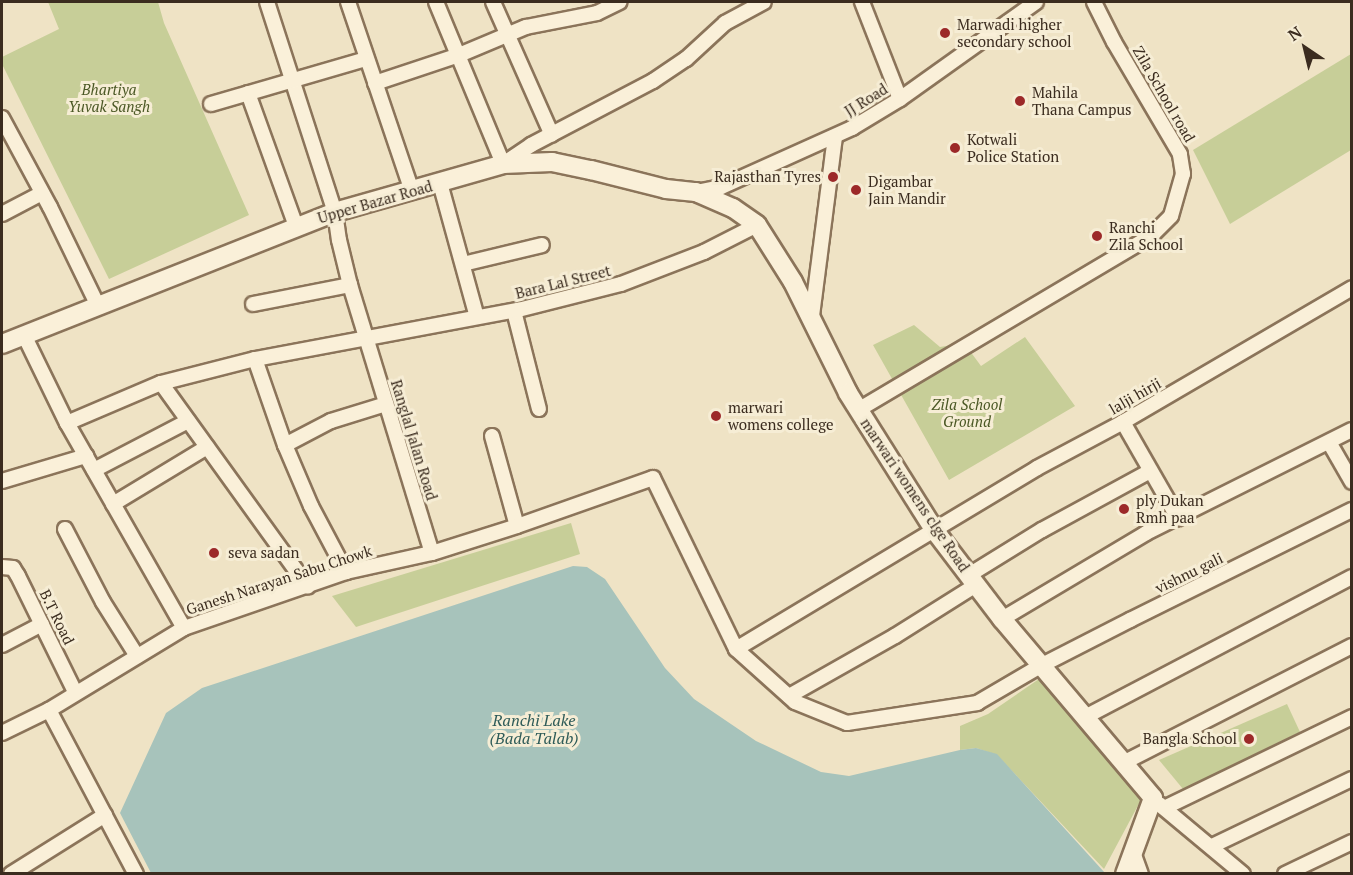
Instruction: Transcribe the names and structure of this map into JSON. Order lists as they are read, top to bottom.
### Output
{
  "streets": {
    "street": [
      "Zila School road",
      "JJ Road",
      "Upper Bazar Road",
      "Bara Lal Street",
      "lalji hirji",
      "Ranglal Jalan Road",
      "marwari womens clge Road",
      "vishnu gali",
      "Ganesh Narayan Sabu Chowk",
      "B.T Road"
    ]
  },
  "crossings": [
    ["Zila School road", "marwari womens clge Road"],
    ["JJ Road", "Upper Bazar Road"],
    ["Upper Bazar Road", "Bara Lal Street"],
    ["Upper Bazar Road", "Ranglal Jalan Road"],
    ["Upper Bazar Road", "marwari womens clge Road"],
    ["Bara Lal Street", "Ranglal Jalan Road"],
    ["Bara Lal Street", "marwari womens clge Road"],
    ["lalji hirji", "marwari womens clge Road"],
    ["lalji hirji", "vishnu gali"],
    ["lalji hirji", "Ganesh Narayan Sabu Chowk"],
    ["Ranglal Jalan Road", "Ganesh Narayan Sabu Chowk"],
    ["marwari womens clge Road", "vishnu gali"],
    ["vishnu gali", "Ganesh Narayan Sabu Chowk"],
    ["Ganesh Narayan Sabu Chowk", "B.T Road"]
  ],
  "water": ["Ranchi Lake (Bada Talab)"],
  "parks": ["Bhartiya Yuvak Sangh", "Zila School Ground"],
  "places": [
    "Marwadi higher secondary school",
    "Mahila Thana Campus",
    "Kotwali Police Station",
    "Rajasthan Tyres",
    "Digambar Jain Mandir",
    "Ranchi Zila School",
    "marwari womens college",
    "ply Dukan Rmh paa",
    "seva sadan",
    "Bangla School"
  ],
  "north": "top left"
}
